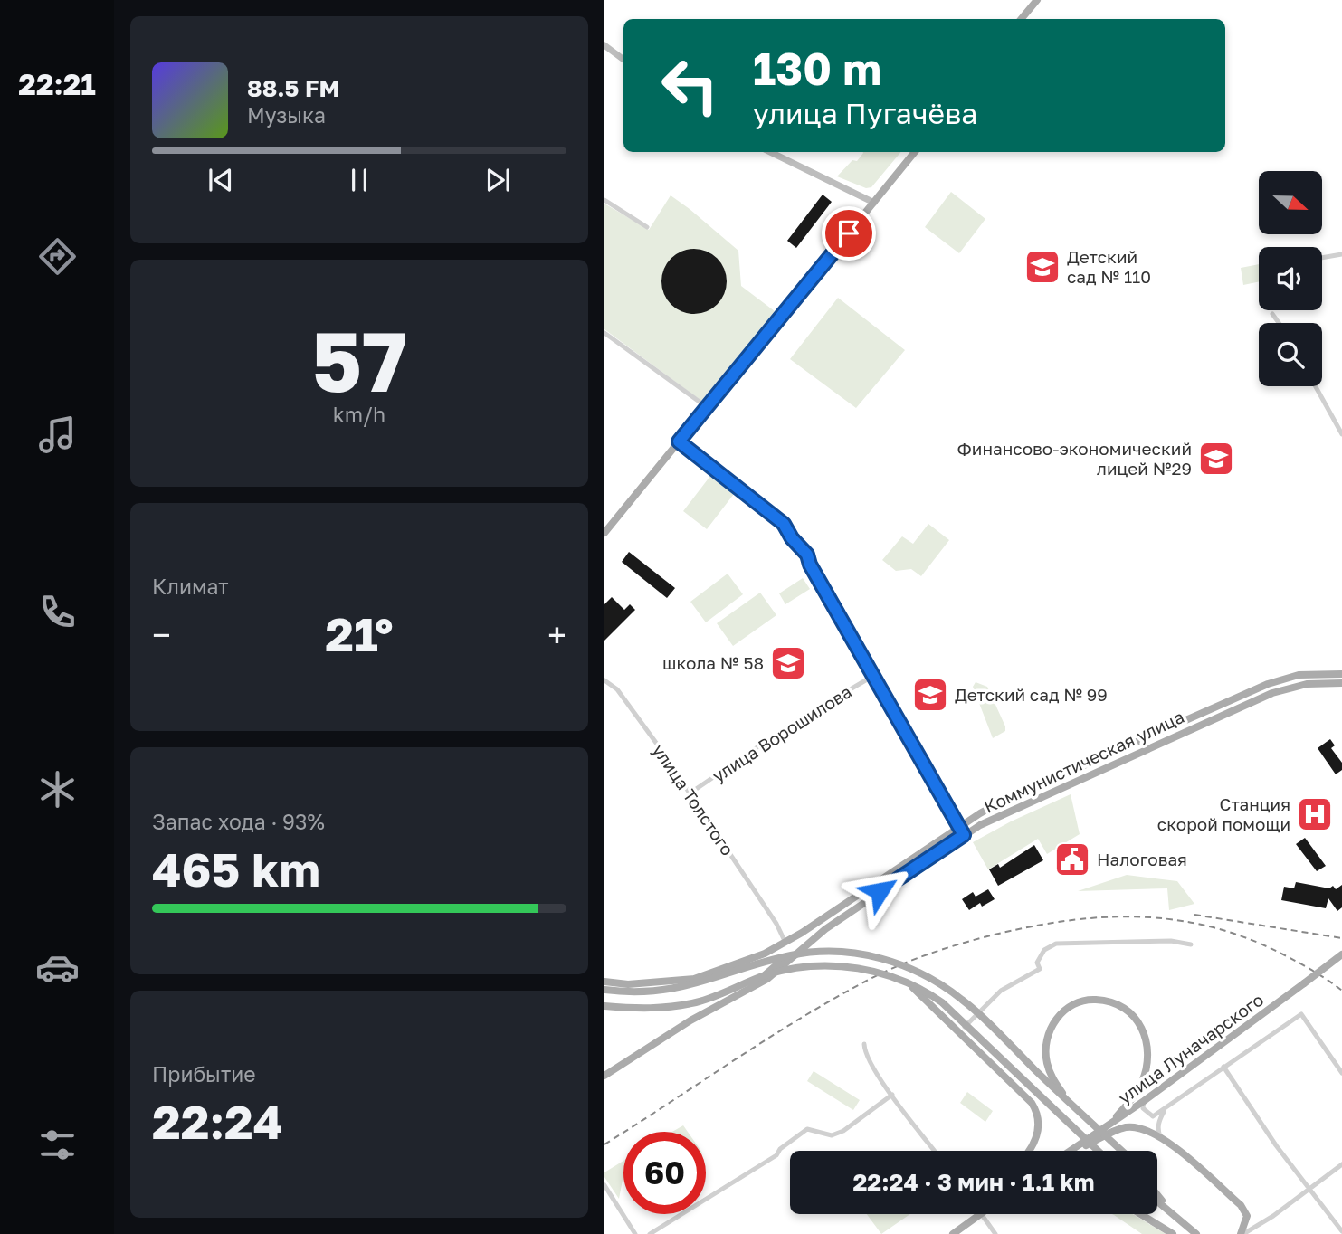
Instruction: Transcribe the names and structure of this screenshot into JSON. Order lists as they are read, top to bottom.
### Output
{
  "streets": {
    "main road": ["Коммунистическая улица", "улица Луначарского"],
    "street": ["улица Ворошилова", "улица Толстого"]
  },
  "crossings": [
    ["улица Ворошилова", "улица Толстого"],
    ["Коммунистическая улица", "улица Толстого"]
  ],
  "places": {
    "school or university": [
      "Детский сад № 110",
      "Финансово-экономический лицей №29",
      "школа № 58",
      "Детский сад № 99"
    ],
    "hospital": ["Станция скорой помощи"],
    "public building": ["Налоговая"]
  },
  "north": "right",
  "page": {
    "tabs": "22:21",
    "turn": ["130 m", "улица Пугачёва"],
    "song": ["88.5 FM", "Музыка"],
    "tile": [
      ["57", "km/h"],
      "Климат",
      ["Запас хода · 93%", "465 km"],
      ["Прибытие", "22:24"]
    ],
    "heat": ["−", "21°", "+"],
    "limit": "60",
    "trip": "22:24 · 3 мин · 1.1 km"
  }
}
